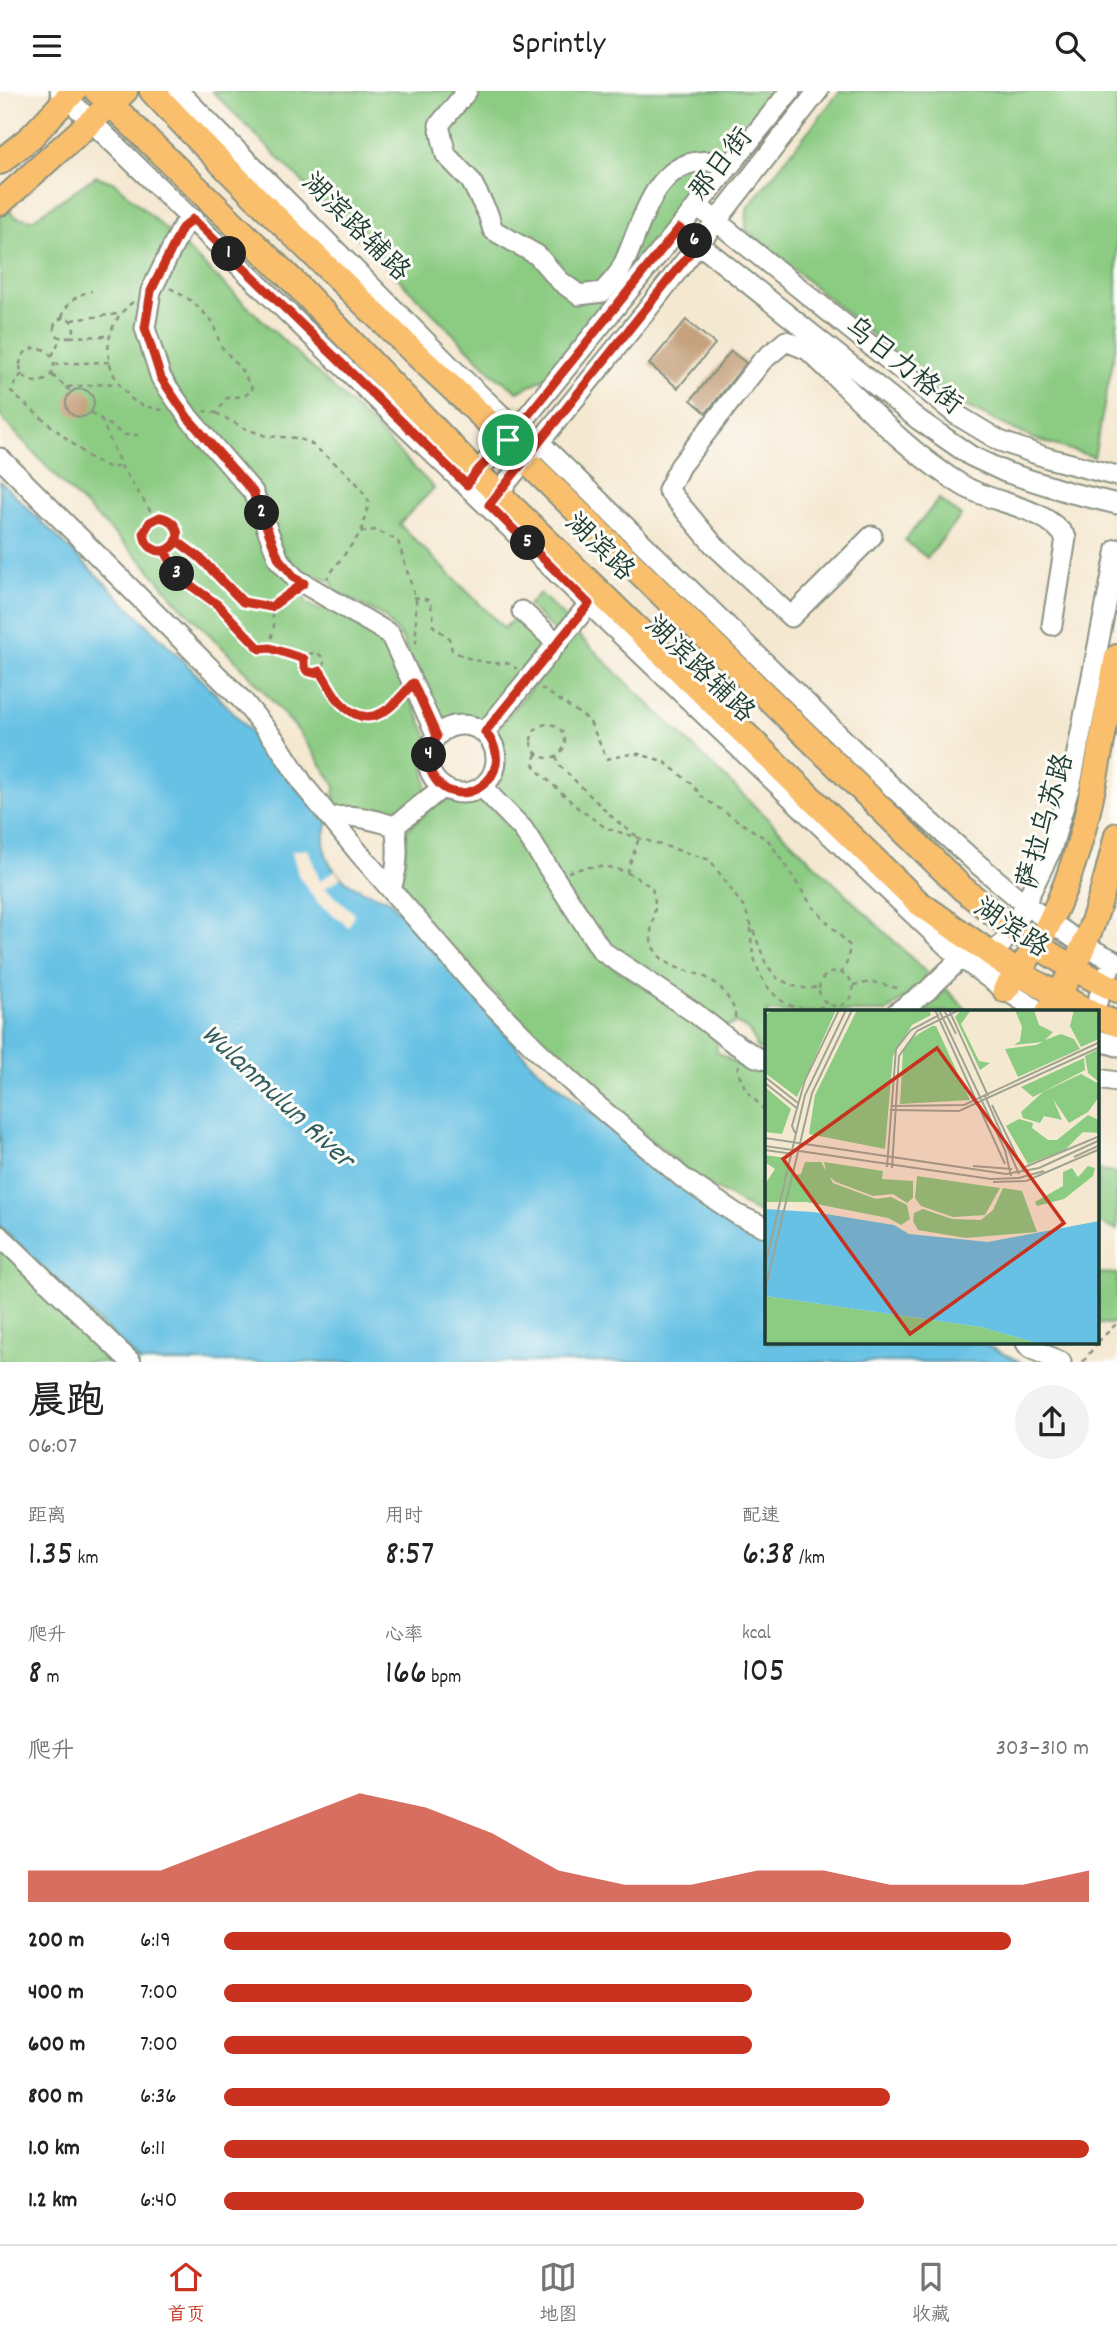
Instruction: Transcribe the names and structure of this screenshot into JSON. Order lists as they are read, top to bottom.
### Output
{
  "streets": {
    "main road": ["湖滨路", "萨拉乌苏路"],
    "street": ["那日街", "湖滨路辅路", "乌日力格街"]
  },
  "crossings": [
    ["那日街", "湖滨路辅路"],
    ["那日街", "乌日力格街"],
    ["那日街", "湖滨路"],
    ["湖滨路辅路", "湖滨路"],
    ["湖滨路辅路", "萨拉乌苏路"],
    ["湖滨路", "萨拉乌苏路"]
  ],
  "water": ["Wulanmulun River"],
  "page": {
    "header": "Sprintly",
    "pins": [
      "6",
      "1",
      "2",
      "5",
      "3",
      "4"
    ],
    "heading": ["晨跑", "06:07"],
    "stats": [
      ["距离", "1.35 km"],
      ["用时", "8:57"],
      ["配速", "6:38 /km"],
      ["爬升", "8 m"],
      ["心率", "166 bpm"],
      ["kcal", "105"]
    ],
    "chart": ["爬升", "303–310 m"],
    "list": [
      {
        "name": "200 m",
        "note": "6:19"
      },
      {
        "name": "400 m",
        "note": "7:00"
      },
      {
        "name": "600 m",
        "note": "7:00"
      },
      {
        "name": "800 m",
        "note": "6:36"
      },
      {
        "name": "1.0 km",
        "note": "6:11"
      },
      {
        "name": "1.2 km",
        "note": "6:40"
      }
    ],
    "tabs": ["首页", "地图", "收藏"]
  }
}
